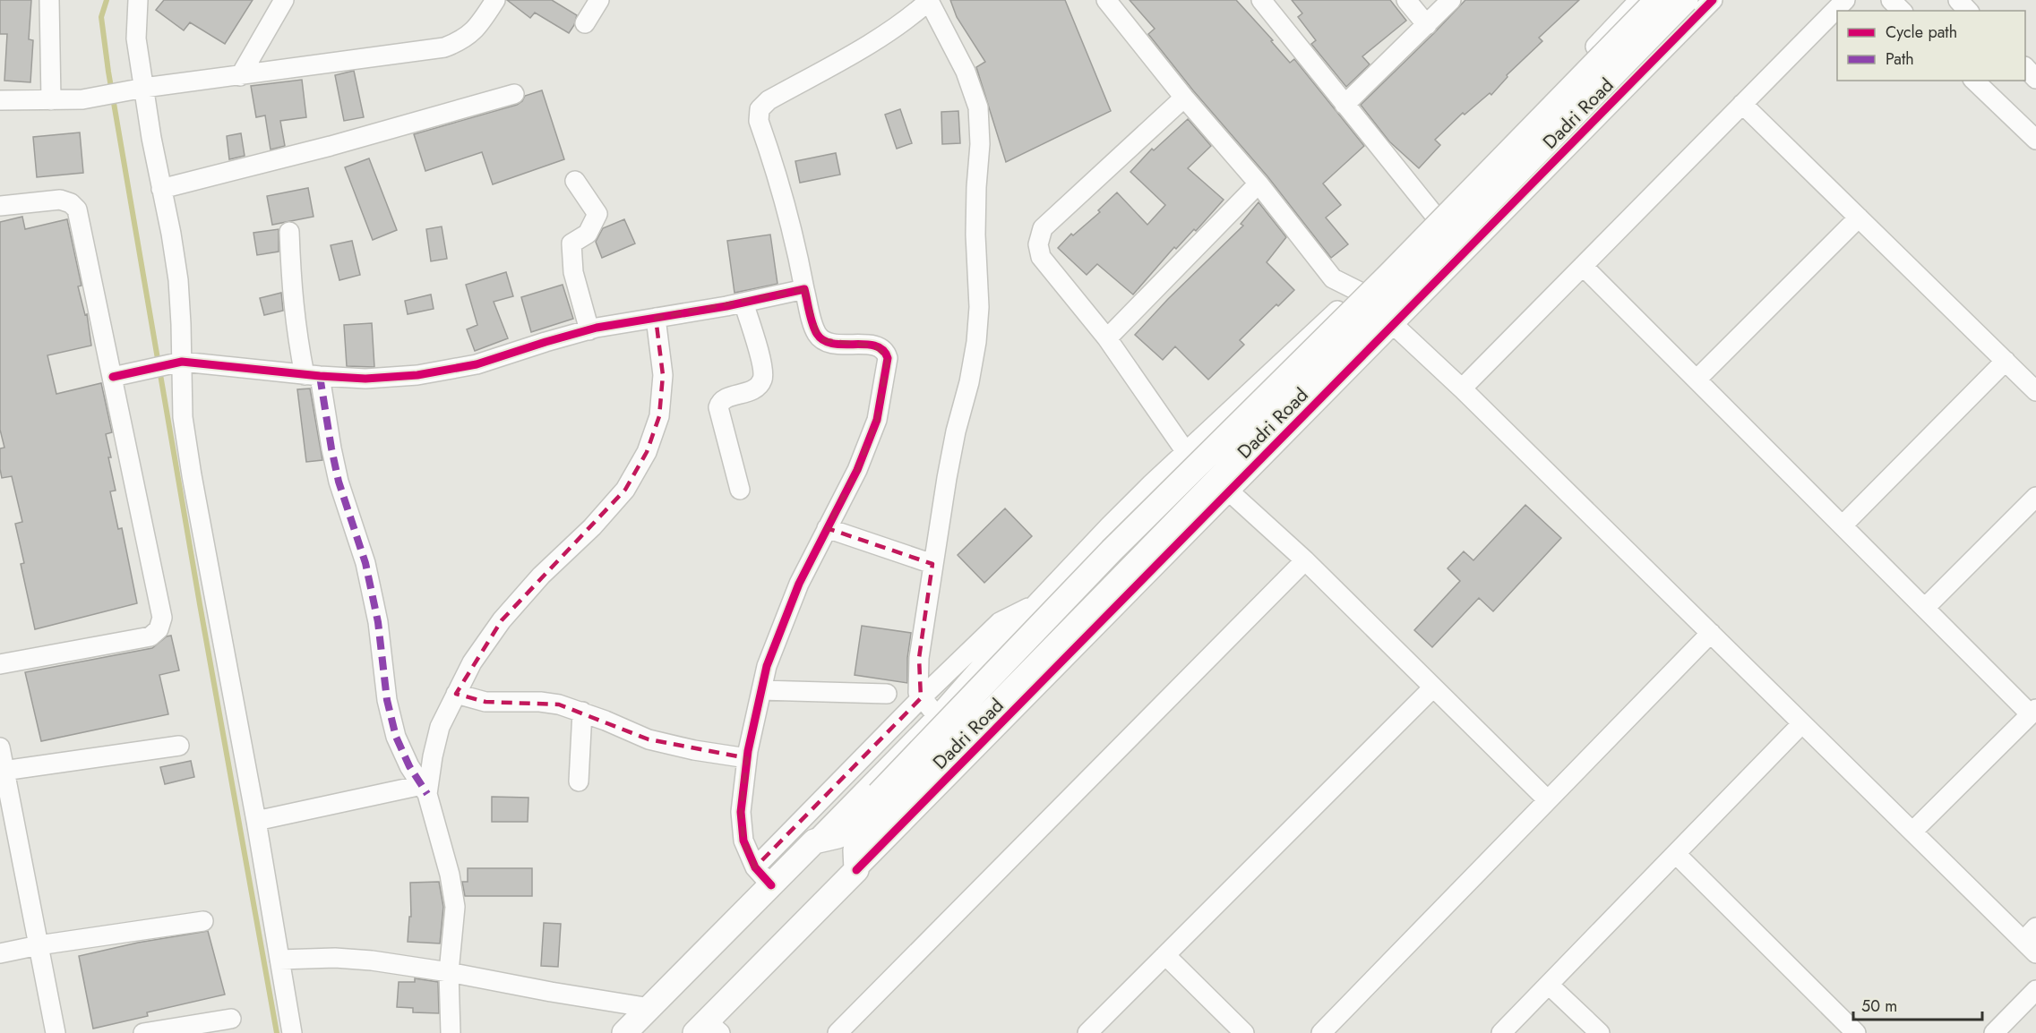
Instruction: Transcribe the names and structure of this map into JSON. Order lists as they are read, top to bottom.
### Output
{
  "streets": {
    "main road": ["Dadri Road"]
  },
  "legend": ["Cycle path", "Path"],
  "scale_bar": "50 m"
}
